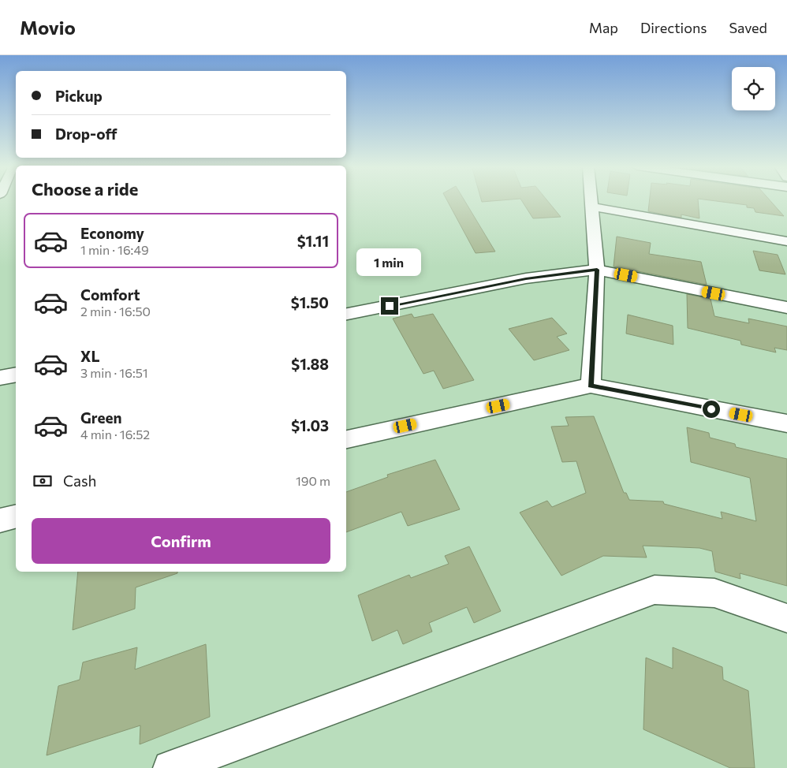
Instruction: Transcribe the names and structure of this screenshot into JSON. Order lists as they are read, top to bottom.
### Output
{
  "page": {
    "header": "Movio",
    "nav": ["Map", "Directions", "Saved"],
    "banner": ["Pickup", "Drop-off"],
    "heading": "Choose a ride",
    "list": [
      {
        "name": "Economy",
        "note": "1 min · 16:49",
        "value": "$1.11"
      },
      {
        "name": "Comfort",
        "note": "2 min · 16:50",
        "value": "$1.50"
      },
      {
        "name": "XL",
        "note": "3 min · 16:51",
        "value": "$1.88"
      },
      {
        "name": "Green",
        "note": "4 min · 16:52",
        "value": "$1.03"
      }
    ],
    "bubble": "1 min",
    "pay": ["Cash", "190 m"],
    "buttons": "Confirm"
  }
}
